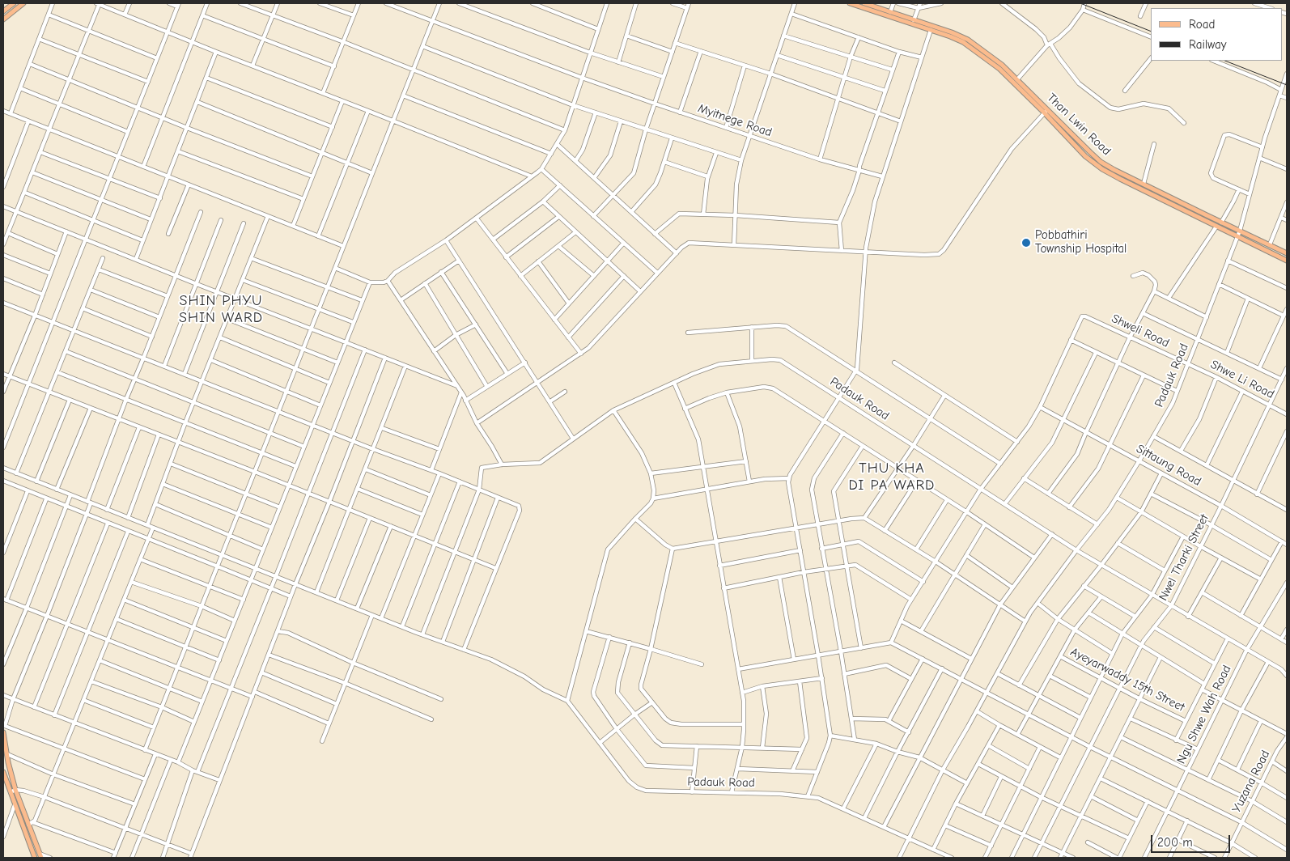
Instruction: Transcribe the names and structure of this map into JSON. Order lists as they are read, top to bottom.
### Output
{
  "streets": {
    "main road": ["Than Lwin Road"],
    "street": [
      "Myitnege Road",
      "Shweli Road",
      "Padauk Road",
      "Shwe Li Road",
      "Sittaung Road",
      "Nwel Tharki Street",
      "Ayeyarwaddy 15th Street",
      "Ngu Shwe Wah Road",
      "Yuzana Road"
    ]
  },
  "crossings": [
    ["Than Lwin Road", "Padauk Road"],
    ["Shweli Road", "Padauk Road"],
    ["Shweli Road", "Shwe Li Road"],
    ["Padauk Road", "Shwe Li Road"],
    ["Padauk Road", "Sittaung Road"],
    ["Padauk Road", "Nwel Tharki Street"],
    ["Padauk Road", "Ngu Shwe Wah Road"],
    ["Shwe Li Road", "Nwel Tharki Street"],
    ["Sittaung Road", "Nwel Tharki Street"],
    ["Nwel Tharki Street", "Ayeyarwaddy 15th Street"]
  ],
  "districts": ["SHIN PHYU SHIN WARD", "THU KHA DI PA WARD"],
  "places": ["Pobbathiri Township Hospital"],
  "legend": ["Road", "Railway"],
  "scale_bar": "200 m"
}
